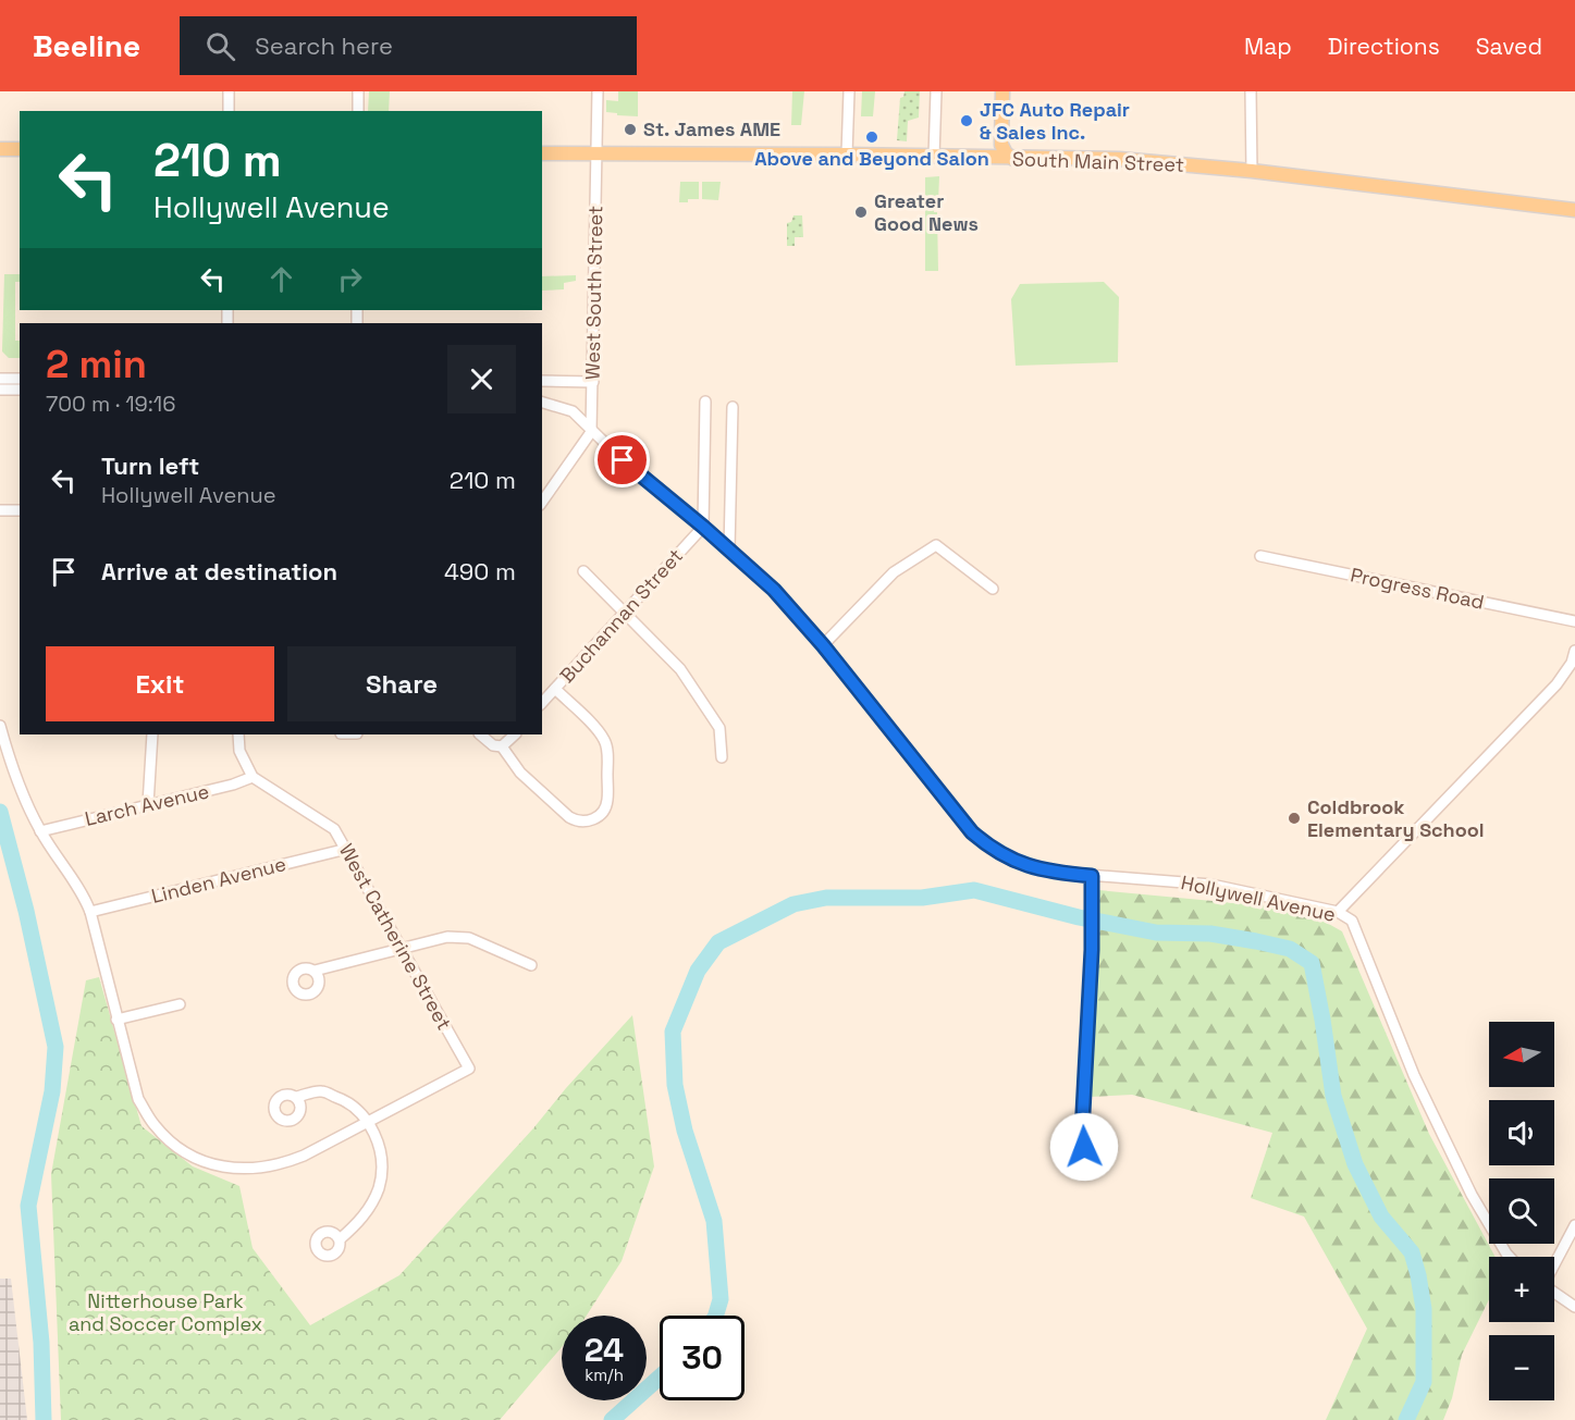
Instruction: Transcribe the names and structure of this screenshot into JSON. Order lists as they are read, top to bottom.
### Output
{
  "streets": {
    "main road": ["South Main Street"],
    "street": [
      "West South Street",
      "Progress Road",
      "Buchannan Street",
      "Larch Avenue",
      "Linden Avenue",
      "Hollywell Avenue",
      "West Catherine Street"
    ]
  },
  "crossings": [
    ["South Main Street", "West South Street"],
    ["West South Street", "Hollywell Avenue"],
    ["Buchannan Street", "Hollywell Avenue"],
    ["Larch Avenue", "West Catherine Street"],
    ["Linden Avenue", "West Catherine Street"]
  ],
  "parks": ["Nitterhouse Park and Soccer Complex"],
  "places": [
    "JFC Auto Repair & Sales Inc.",
    "St. James AME",
    "Above and Beyond Salon",
    "Greater Good News",
    "Coldbrook Elementary School"
  ],
  "north": "left",
  "page": {
    "header": "Beeline",
    "search": "Search here",
    "nav": ["Map", "Directions", "Saved"],
    "turn": ["210 m", "Hollywell Avenue"],
    "heading": ["2 min", "700 m · 19:16"],
    "list": [
      {
        "name": "Turn left",
        "note": "Hollywell Avenue",
        "value": "210 m"
      },
      {
        "name": "Arrive at destination",
        "value": "490 m"
      }
    ],
    "buttons": ["Exit", "Share"],
    "map_buttons": ["+", "−"],
    "speed": "24 km/h",
    "limit": "30"
  }
}
